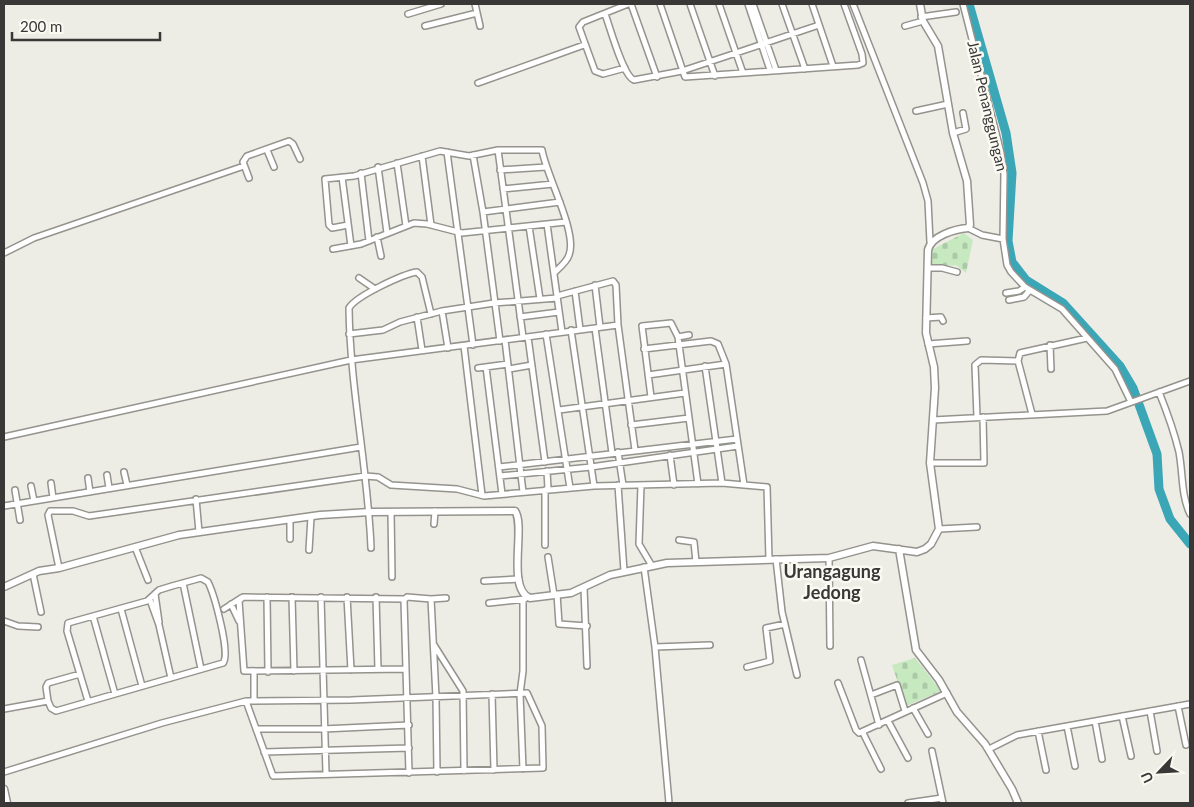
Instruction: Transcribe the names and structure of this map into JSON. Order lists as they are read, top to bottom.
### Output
{
  "streets": {
    "street": ["Jalan Penanggungan"]
  },
  "districts": ["Urangagung Jedong"],
  "scale_bar": "200 m",
  "north": "bottom left"
}
